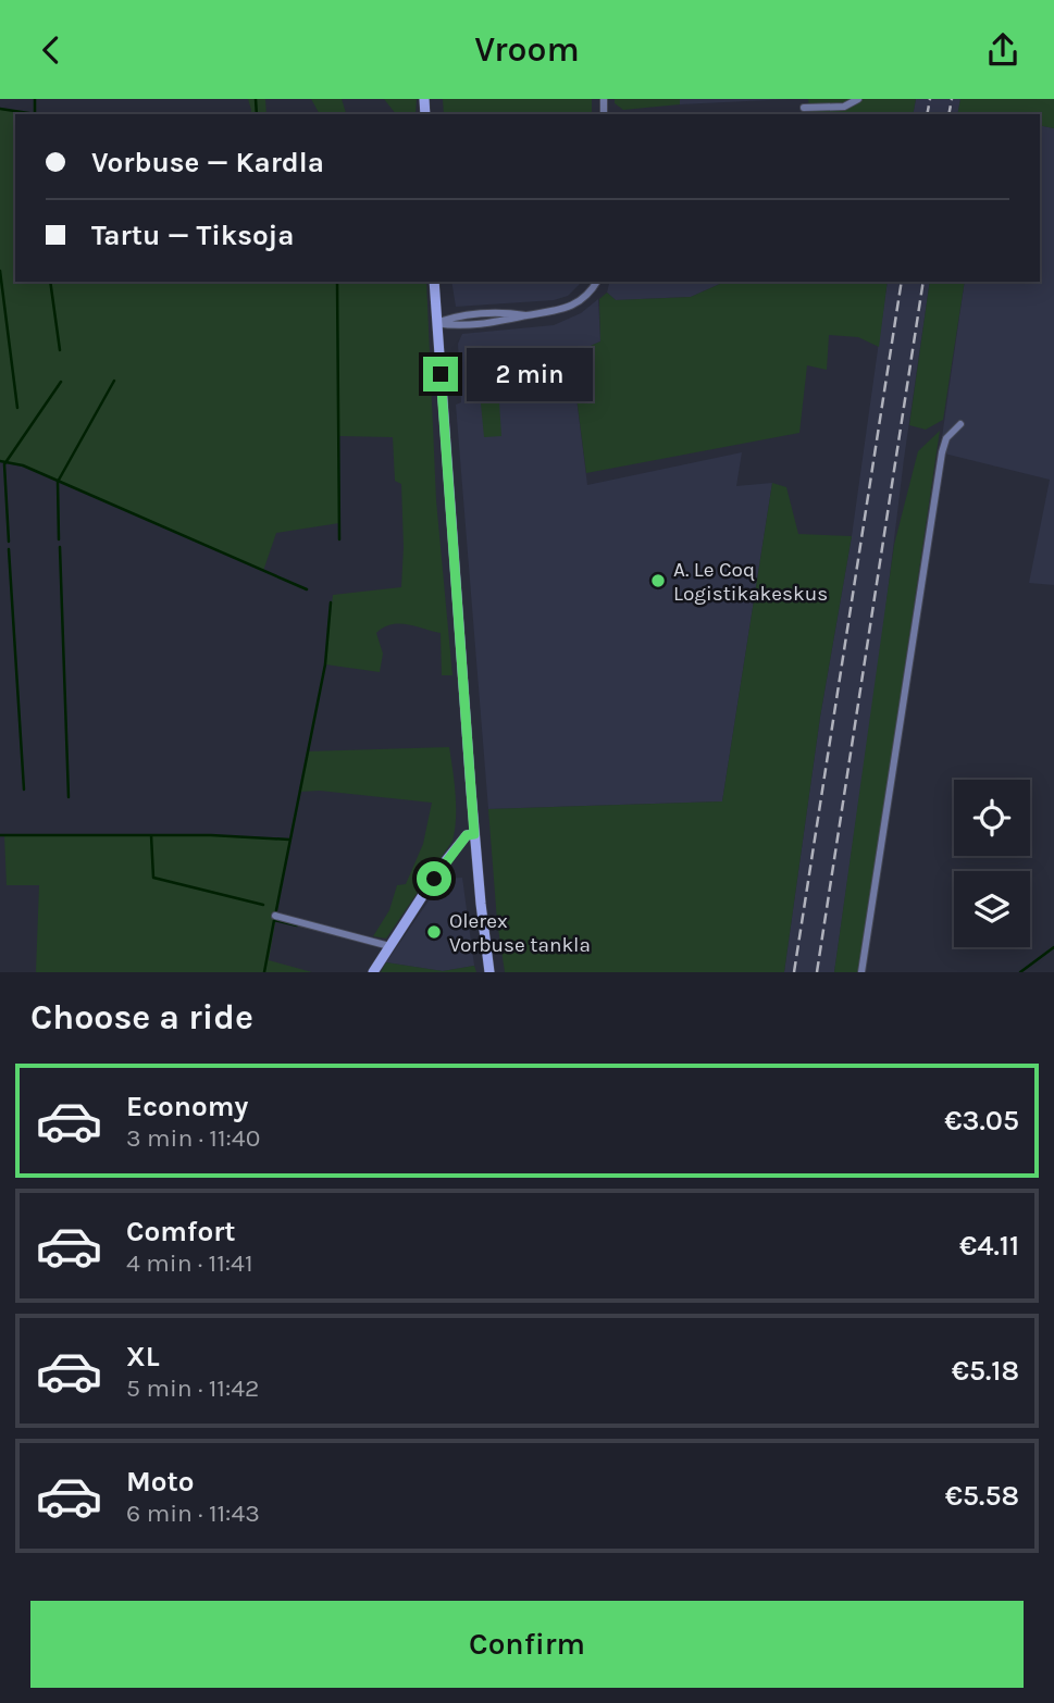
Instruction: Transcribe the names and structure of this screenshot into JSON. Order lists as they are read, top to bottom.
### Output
{
  "places": ["A. Le Coq Logistikakeskus", "Olerex Vorbuse tankla"],
  "page": {
    "header": "Vroom",
    "banner": ["Vorbuse — Kardla", "Tartu — Tiksoja"],
    "bubble": "2 min",
    "heading": "Choose a ride",
    "list": [
      {
        "name": "Economy",
        "note": "3 min · 11:40",
        "value": "€3.05"
      },
      {
        "name": "Comfort",
        "note": "4 min · 11:41",
        "value": "€4.11"
      },
      {
        "name": "XL",
        "note": "5 min · 11:42",
        "value": "€5.18"
      },
      {
        "name": "Moto",
        "note": "6 min · 11:43",
        "value": "€5.58"
      }
    ],
    "buttons": "Confirm"
  }
}
